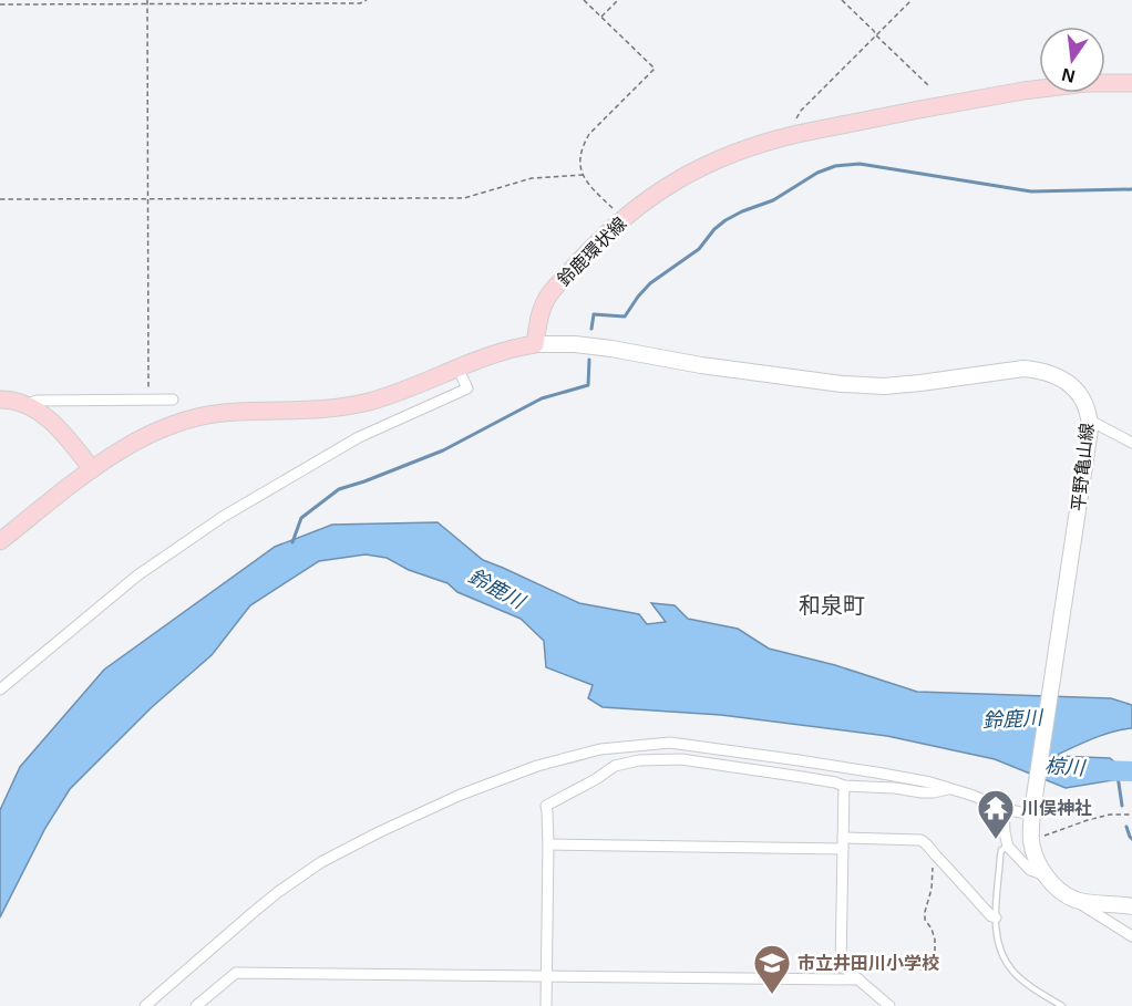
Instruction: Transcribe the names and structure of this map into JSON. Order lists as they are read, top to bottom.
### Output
{
  "streets": {
    "main road": ["鈴鹿環状線", "平野亀山線"]
  },
  "crossings": [
    ["鈴鹿環状線", "平野亀山線"]
  ],
  "districts": ["和泉町"],
  "water": ["鈴鹿川", "椋川"],
  "places": {
    "temple": ["川俣神社"],
    "school or university": ["市立井田川小学校"]
  },
  "north": "bottom"
}
